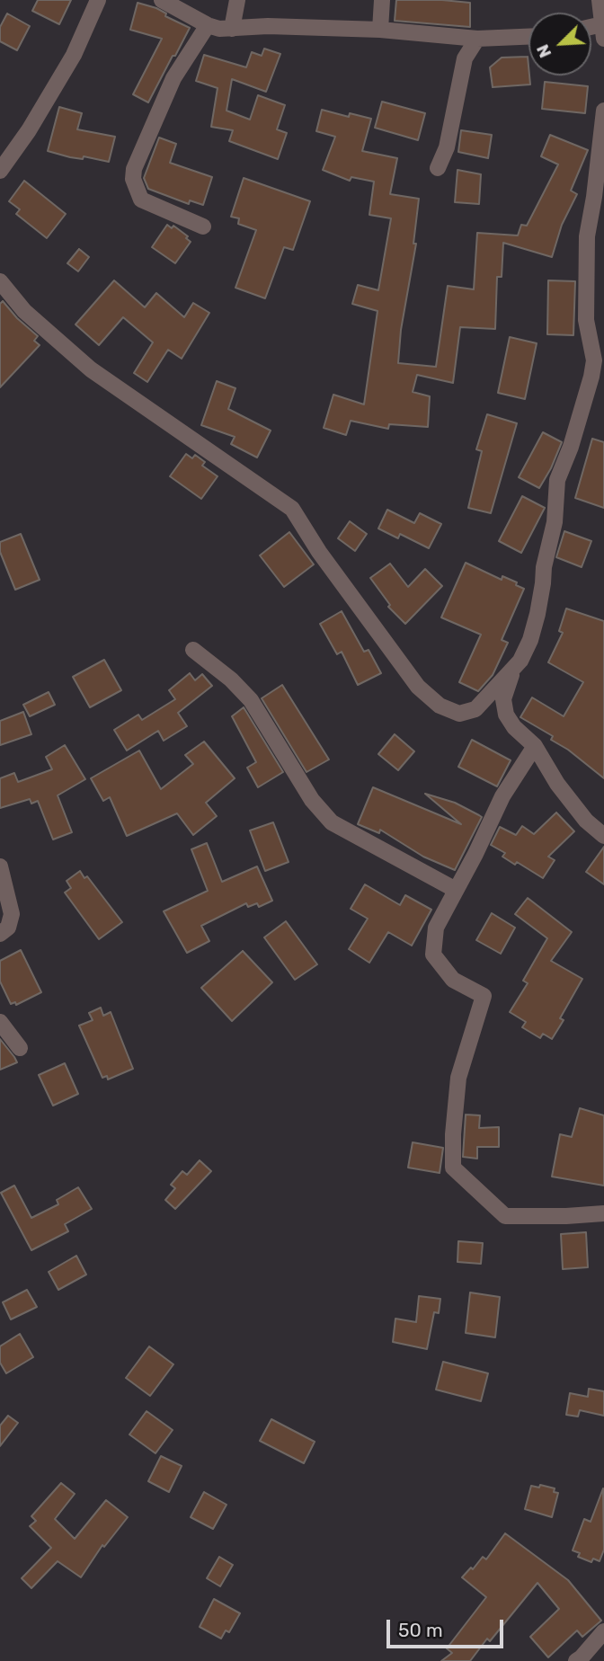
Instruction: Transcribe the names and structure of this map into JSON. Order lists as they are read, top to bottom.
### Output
{
  "scale_bar": "50 m",
  "north": "bottom left"
}
